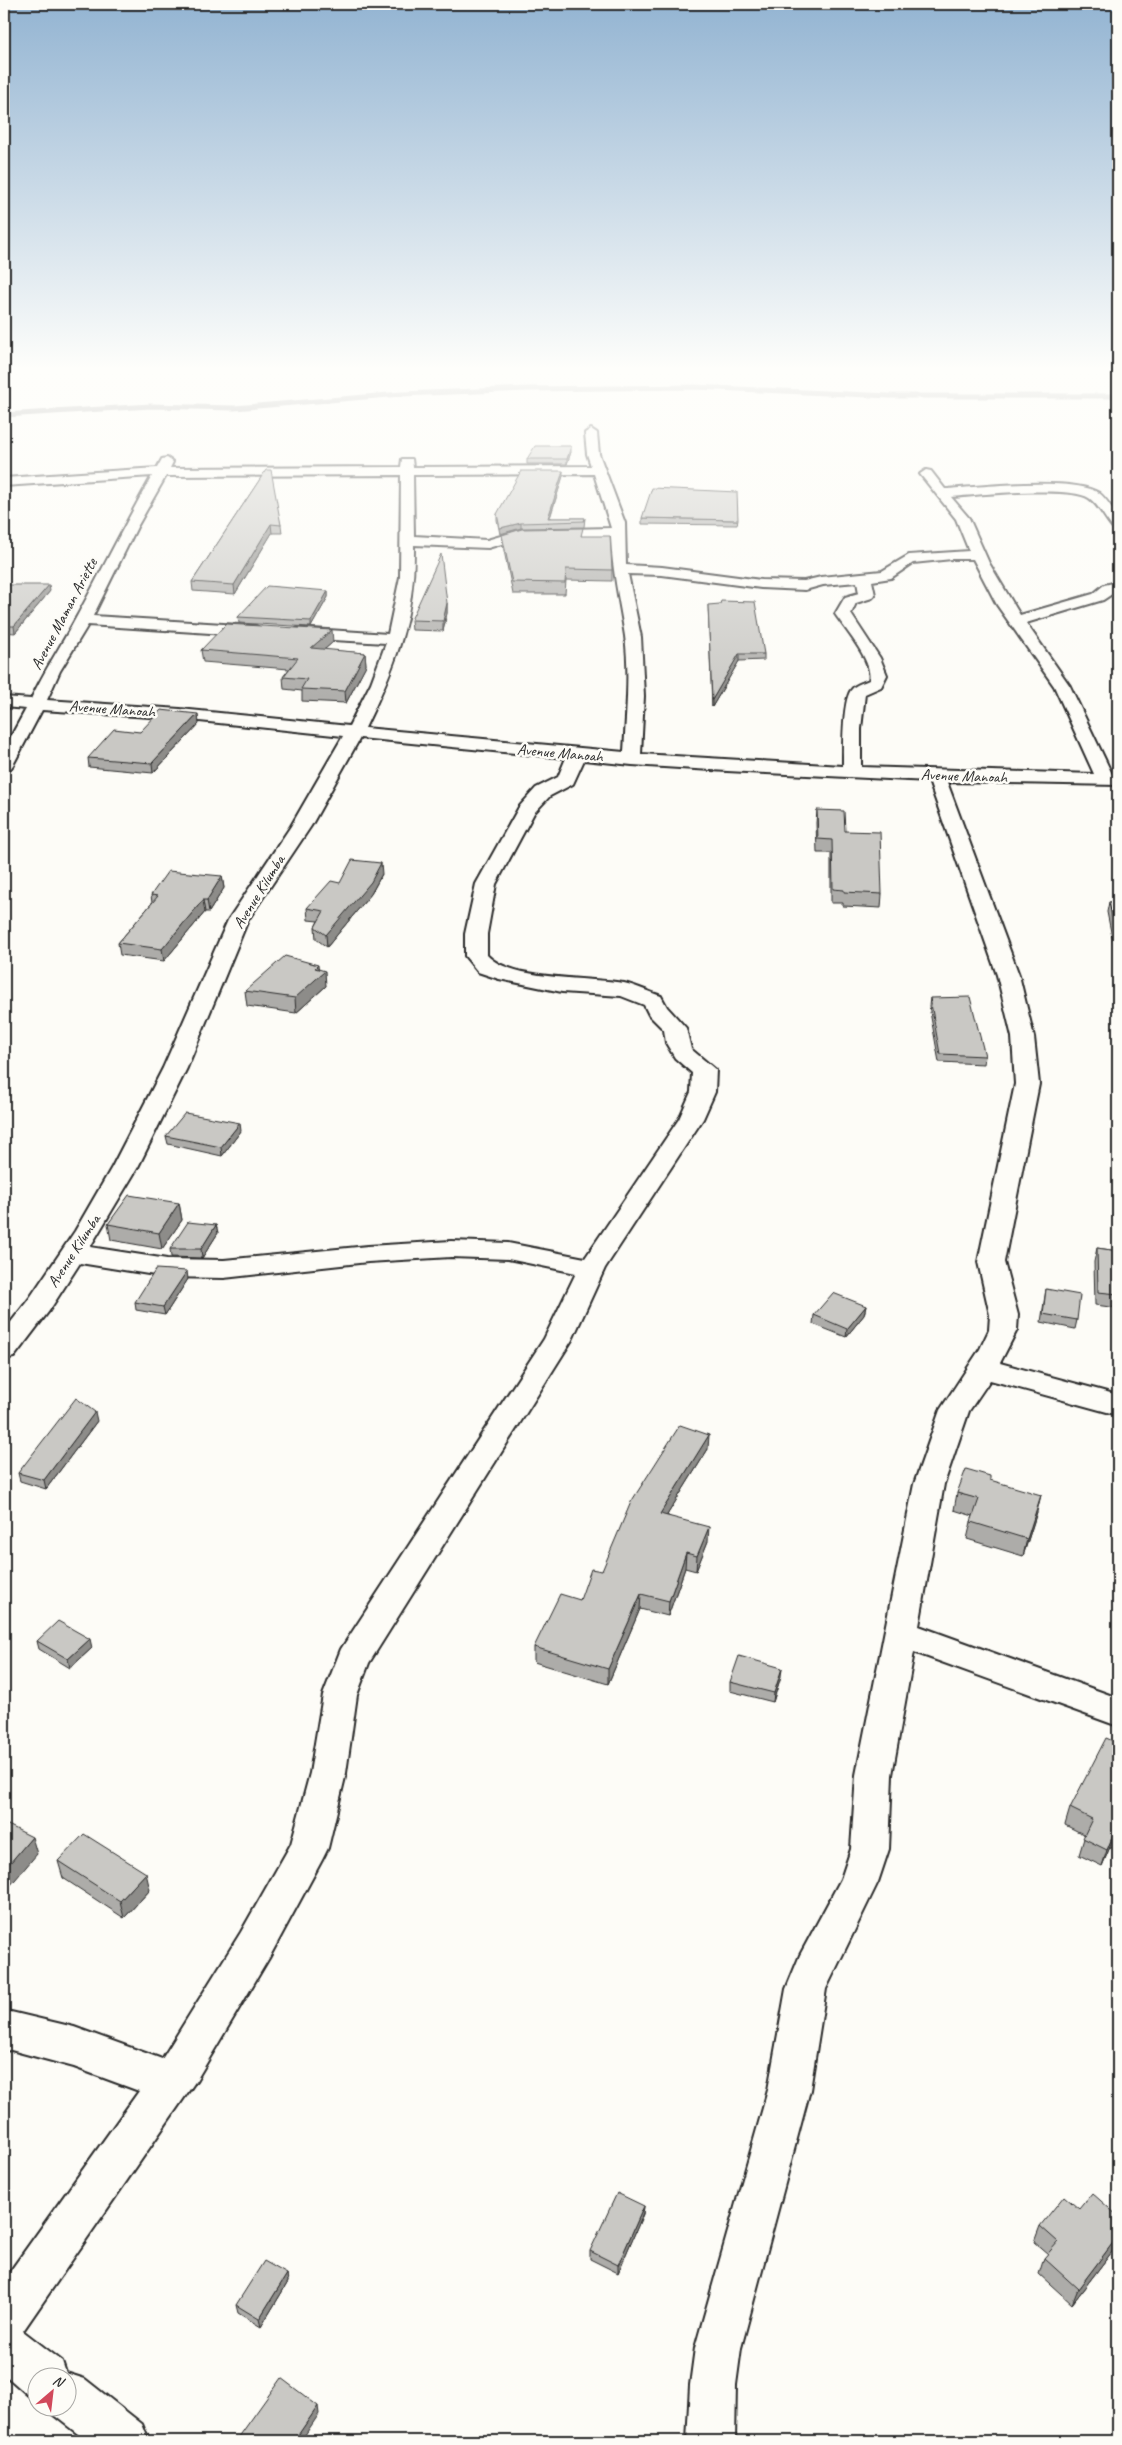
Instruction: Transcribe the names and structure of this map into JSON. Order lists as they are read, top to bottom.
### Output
{
  "streets": {
    "street": ["Avenue Maman Ariette", "Avenue Manoah", "Avenue Kilumba"]
  },
  "crossings": [
    ["Avenue Maman Ariette", "Avenue Manoah"],
    ["Avenue Manoah", "Avenue Kilumba"]
  ],
  "north": "top right"
}
